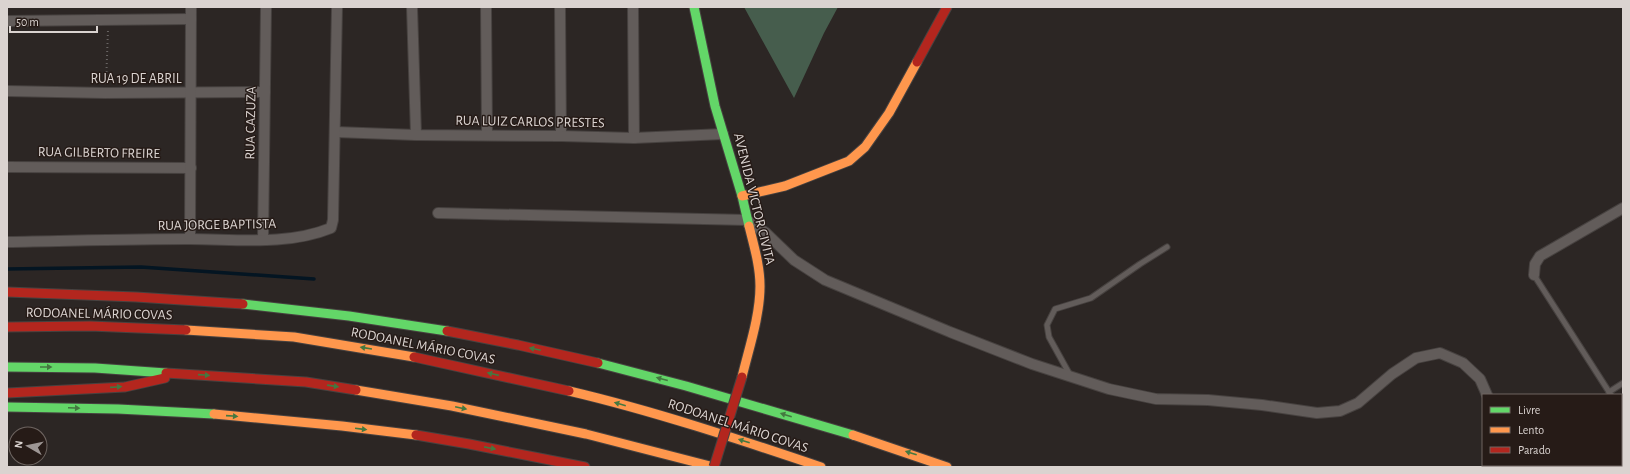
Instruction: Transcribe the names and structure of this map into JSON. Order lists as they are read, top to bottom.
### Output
{
  "streets": {
    "main road": ["AVENIDA VICTOR CIVITA", "RODOANEL MÁRIO COVAS"],
    "street": [
      "RUA 19 DE ABRIL",
      "RUA LUIZ CARLOS PRESTES",
      "RUA CAZUZA",
      "RUA GILBERTO FREIRE",
      "RUA JORGE BAPTISTA"
    ]
  },
  "crossings": [
    ["RUA 19 DE ABRIL", "RUA CAZUZA"],
    ["RUA LUIZ CARLOS PRESTES", "AVENIDA VICTOR CIVITA"],
    ["RUA LUIZ CARLOS PRESTES", "RUA JORGE BAPTISTA"],
    ["RUA CAZUZA", "RUA JORGE BAPTISTA"]
  ],
  "legend": ["Livre", "Lento", "Parado"],
  "scale_bar": "50 m",
  "north": "left"
}
